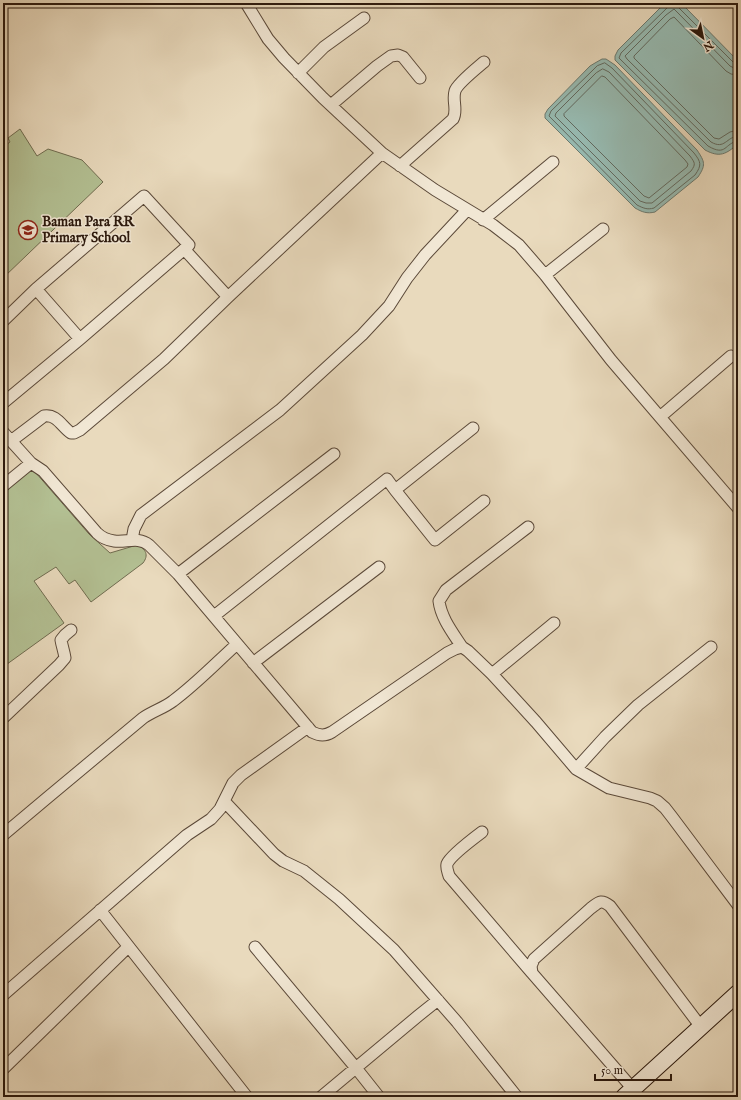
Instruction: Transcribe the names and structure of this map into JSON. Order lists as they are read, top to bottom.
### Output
{
  "places": {
    "school or university": ["Baman Para RR Primary School"]
  },
  "scale_bar": "50 m",
  "north": "bottom right"
}
